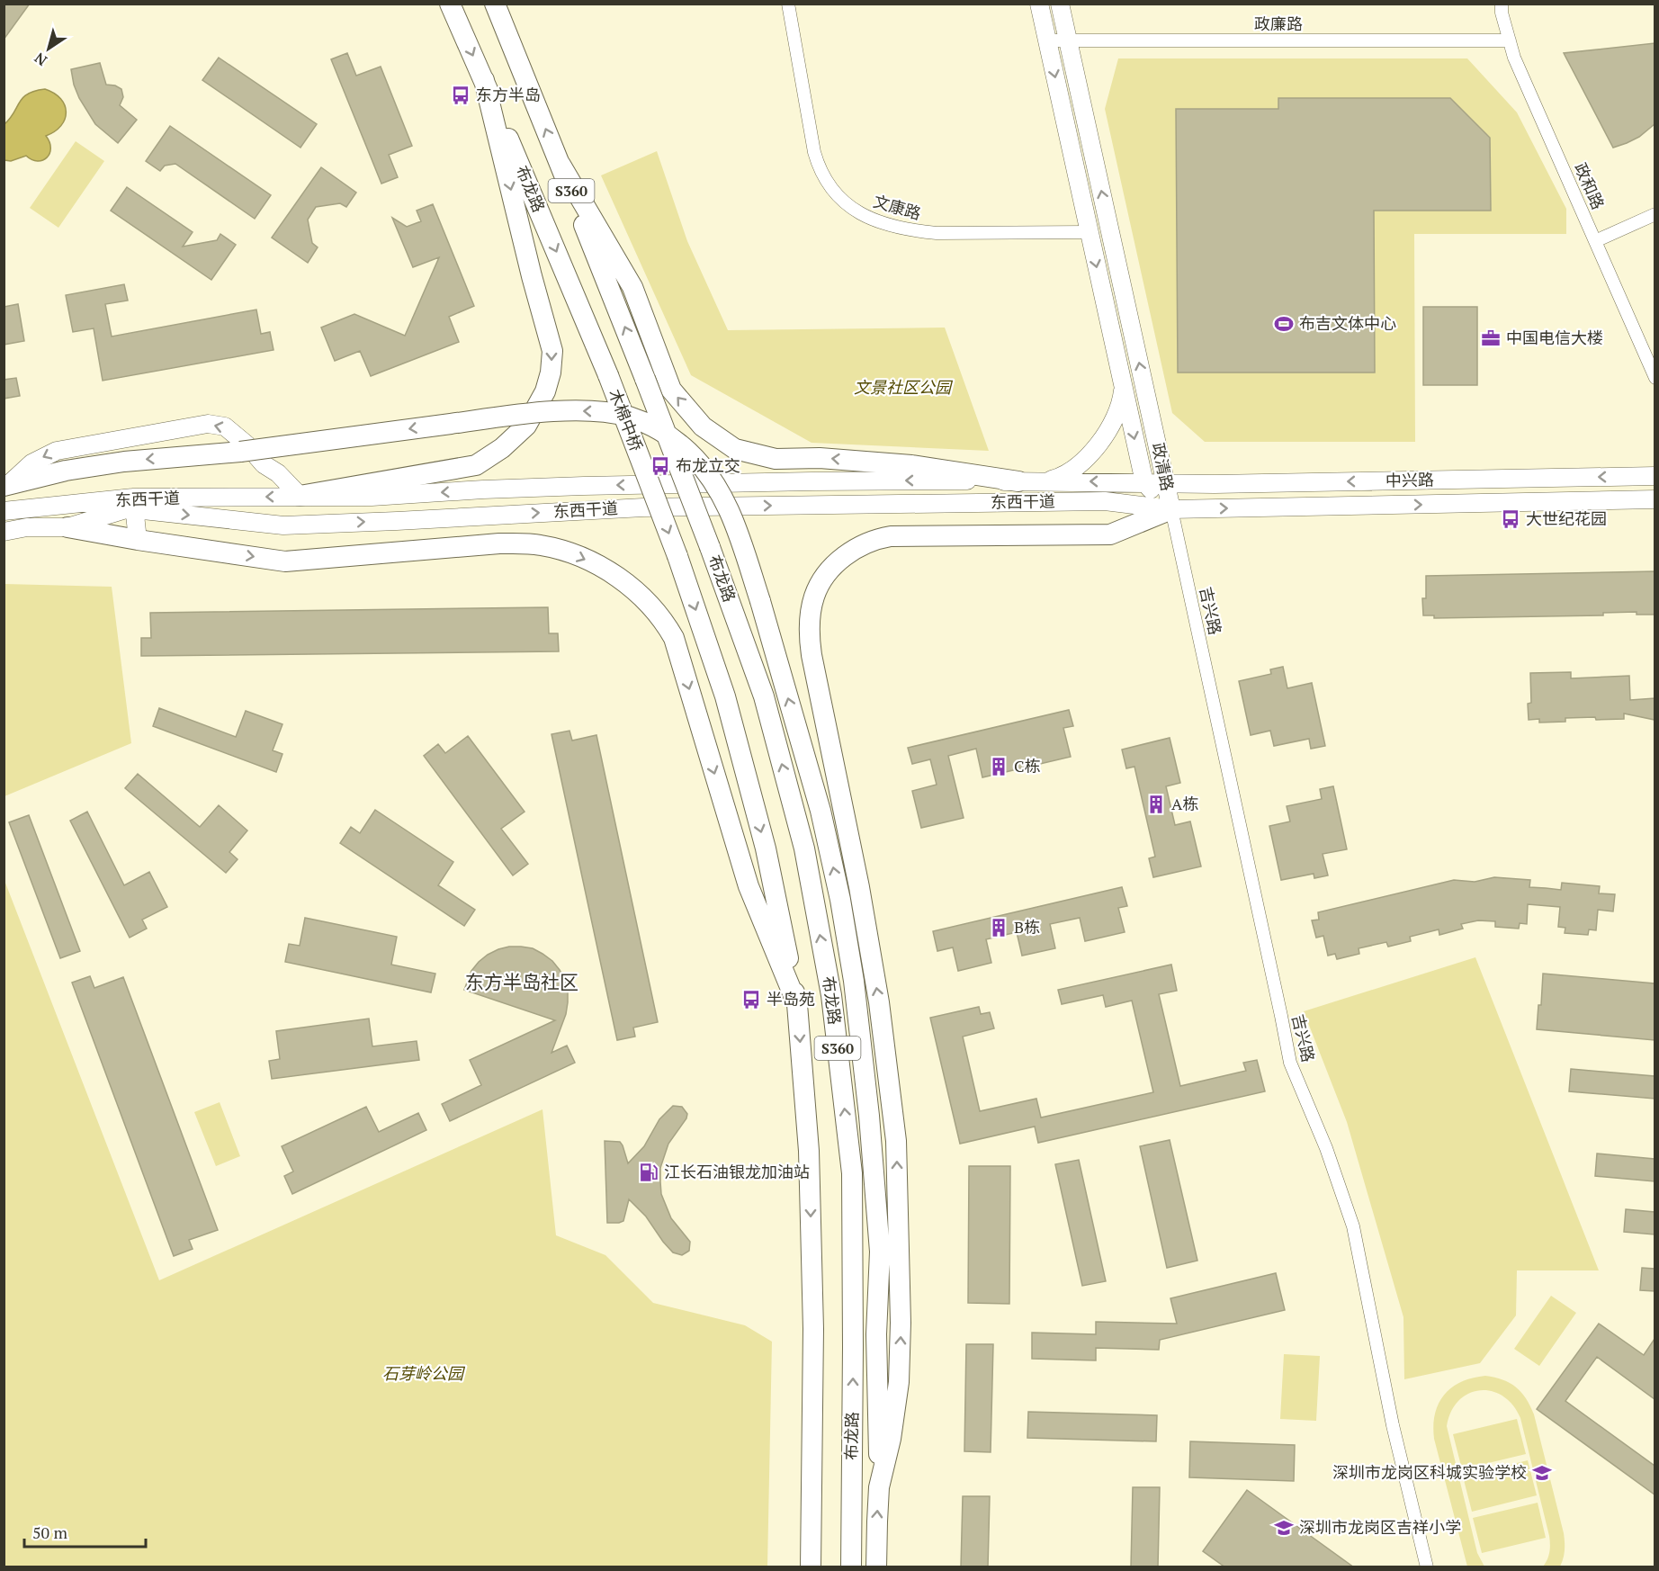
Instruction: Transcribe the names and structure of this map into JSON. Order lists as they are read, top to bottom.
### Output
{
  "streets": {
    "main road": [
      "布龙路",
      "S360",
      "木棉中桥",
      "政清路",
      "中兴路",
      "东西干道"
    ],
    "street": [
      "政廉路",
      "政和路",
      "文康路",
      "吉兴路"
    ]
  },
  "crossings": [
    ["政廉路", "政和路"],
    ["政廉路", "政清路"],
    ["布龙路", "木棉中桥"],
    ["S360", "木棉中桥"],
    ["文康路", "政清路"],
    ["政清路", "中兴路"],
    ["政清路", "东西干道"],
    ["政清路", "吉兴路"],
    ["中兴路", "东西干道"],
    ["中兴路", "吉兴路"],
    ["东西干道", "吉兴路"]
  ],
  "districts": ["东方半岛社区"],
  "parks": ["文景社区公园", "石芽岭公园"],
  "places": {
    "bus stop": [
      "东方半岛",
      "布龙立交",
      "大世纪花园",
      "半岛苑"
    ],
    "sports": ["布吉文体中心"],
    "office": ["中国电信大楼"],
    "building": ["C栋", "A栋", "B栋"],
    "fuel station": ["江长石油银龙加油站"],
    "school or university": ["深圳市龙岗区科城实验学校", "深圳市龙岗区吉祥小学"]
  },
  "scale_bar": "50 m",
  "north": "bottom left"
}
